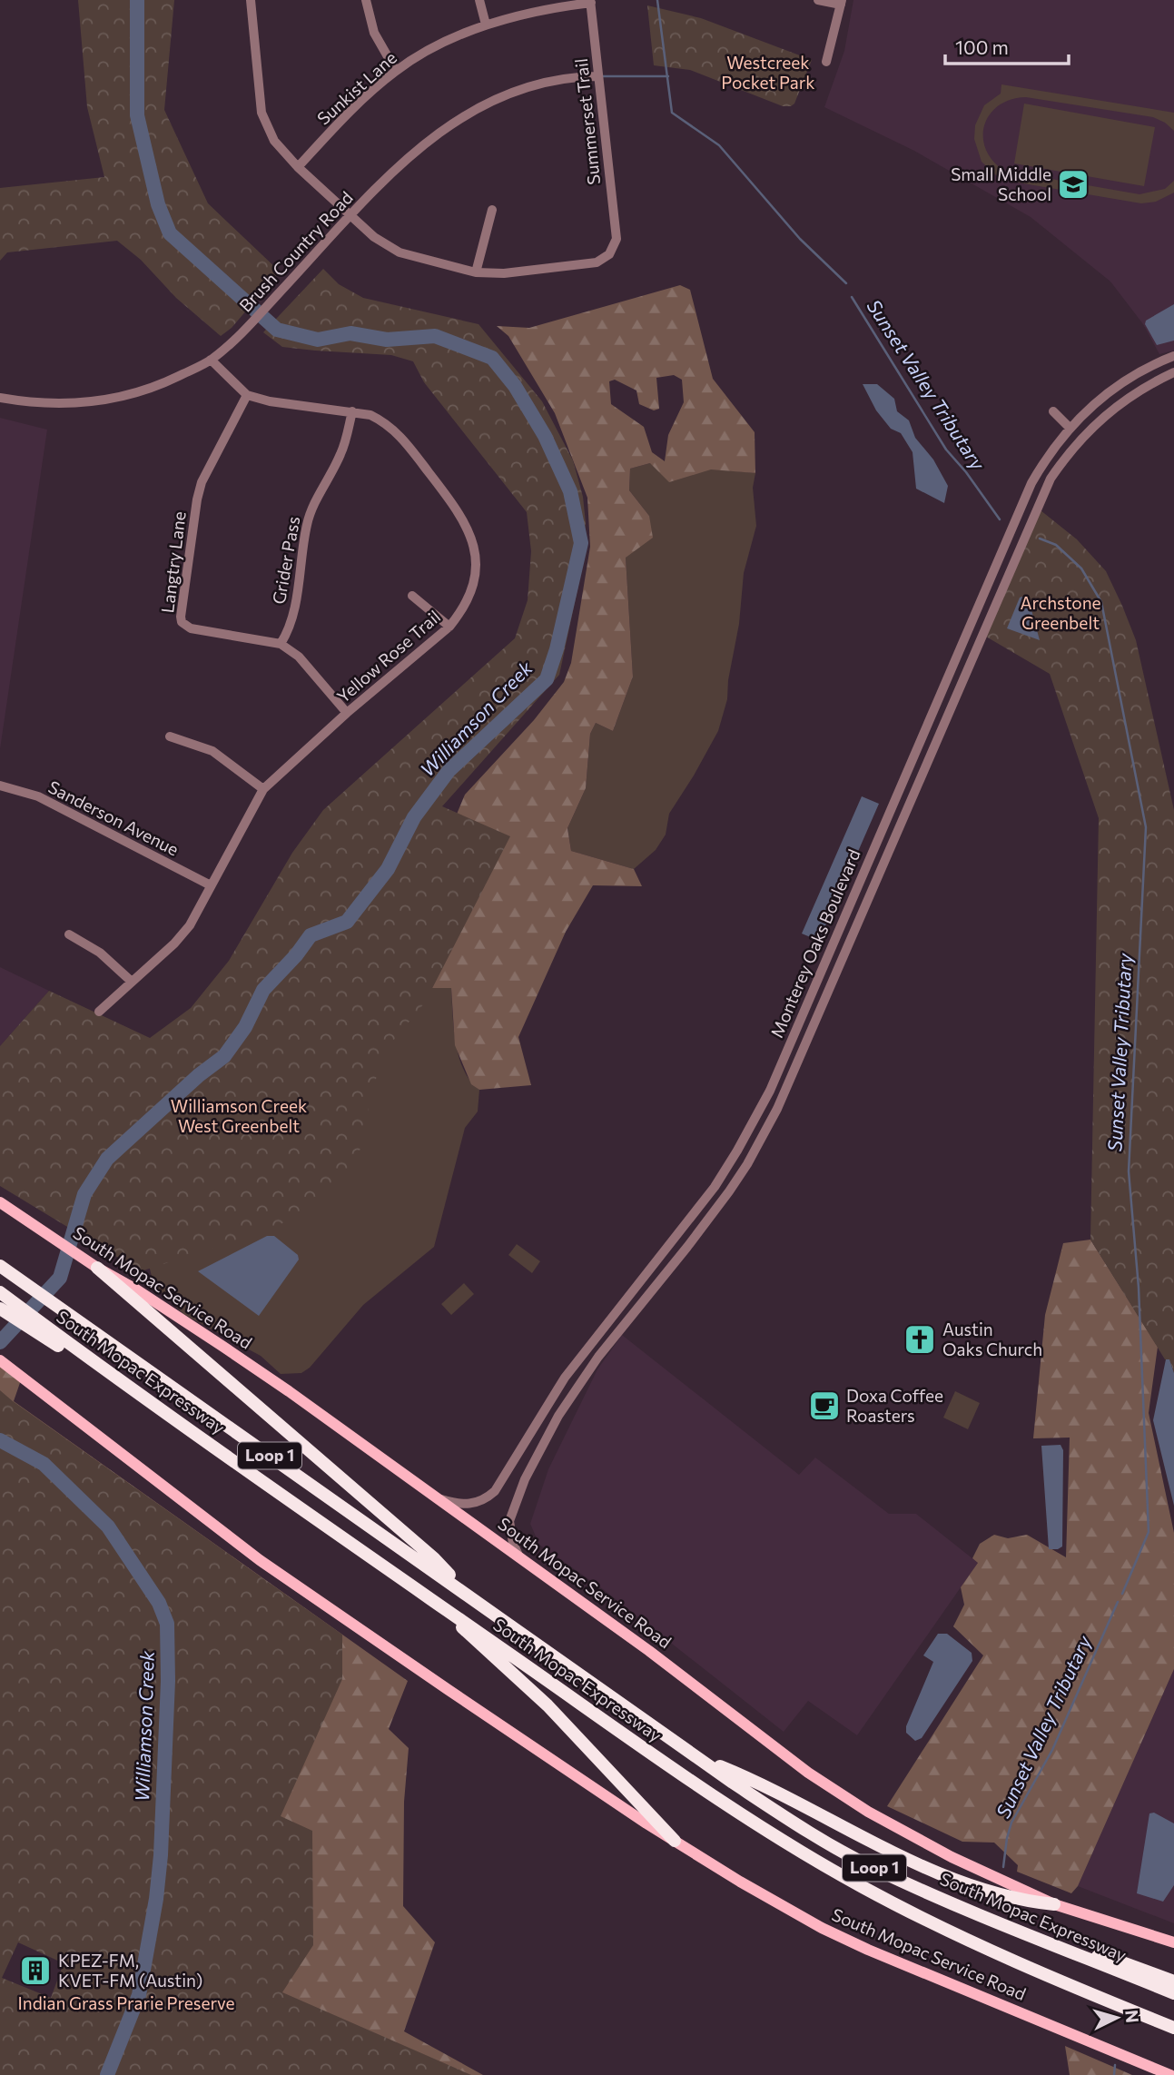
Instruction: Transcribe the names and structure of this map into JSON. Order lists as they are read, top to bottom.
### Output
{
  "streets": {
    "highway": ["South Mopac Expressway", "Loop 1"],
    "main road": ["South Mopac Service Road"],
    "street": [
      "Sunkist Lane",
      "Summerset Trail",
      "Brush Country Road",
      "Grider Pass",
      "Langtry Lane",
      "Yellow Rose Trail",
      "Sanderson Avenue",
      "Monterey Oaks Boulevard"
    ]
  },
  "crossings": [
    ["Sunkist Lane", "Summerset Trail"],
    ["Summerset Trail", "Brush Country Road"],
    ["Grider Pass", "Langtry Lane"],
    ["Grider Pass", "Yellow Rose Trail"],
    ["Langtry Lane", "Yellow Rose Trail"],
    ["Yellow Rose Trail", "Sanderson Avenue"],
    ["Monterey Oaks Boulevard", "South Mopac Service Road"]
  ],
  "water": ["Sunset Valley Tributary", "Williamson Creek"],
  "parks": [
    "Westcreek Pocket Park",
    "Archstone Greenbelt",
    "Williamson Creek West Greenbelt",
    "Indian Grass Prarie Preserve"
  ],
  "places": {
    "school or university": ["Small Middle School"],
    "church": ["Austin Oaks Church"],
    "cafe": ["Doxa Coffee Roasters"],
    "building": ["KPEZ-FM, KVET-FM (Austin)"]
  },
  "scale_bar": "100 m",
  "north": "right"
}
